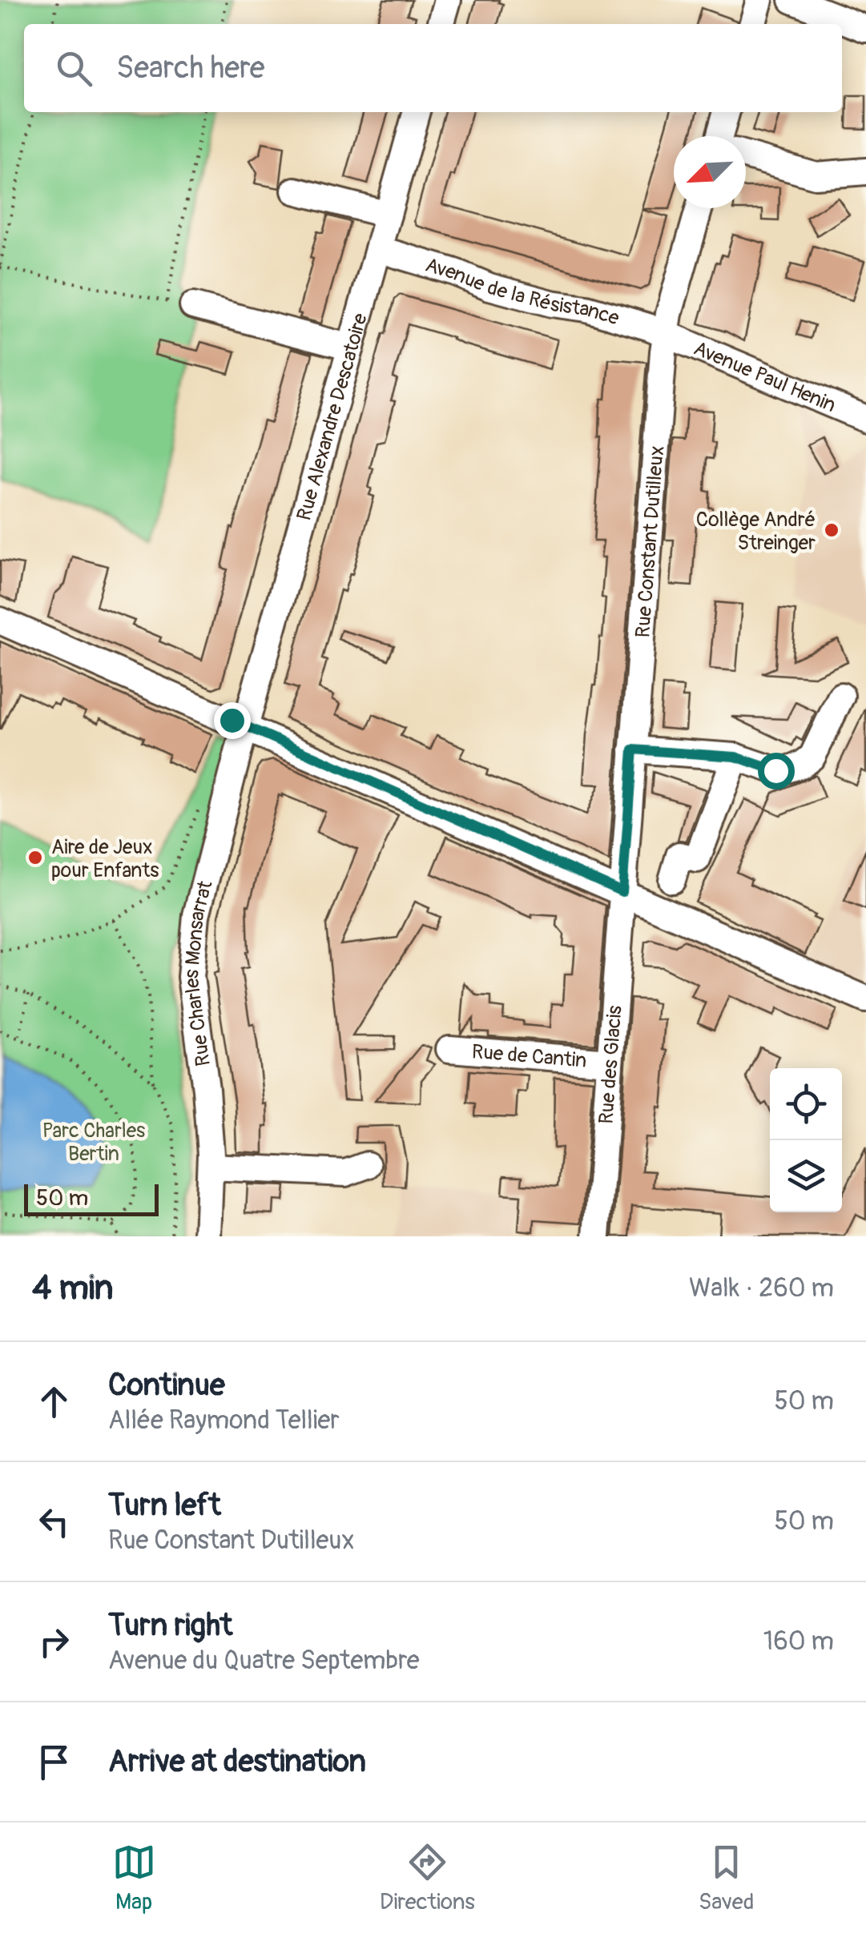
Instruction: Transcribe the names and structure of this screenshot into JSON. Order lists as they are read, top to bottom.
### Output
{
  "streets": {
    "street": [
      "Avenue de la Résistance",
      "Avenue Paul Henin",
      "Rue Alexandre Descatoire",
      "Rue Constant Dutilleux",
      "Rue Charles Monsarrat",
      "Rue de Cantin",
      "Rue des Glacis"
    ]
  },
  "crossings": [
    ["Avenue de la Résistance", "Avenue Paul Henin"],
    ["Avenue de la Résistance", "Rue Alexandre Descatoire"],
    ["Avenue de la Résistance", "Rue Constant Dutilleux"],
    ["Avenue Paul Henin", "Rue Constant Dutilleux"],
    ["Rue Alexandre Descatoire", "Rue Charles Monsarrat"],
    ["Rue Constant Dutilleux", "Rue des Glacis"],
    ["Rue de Cantin", "Rue des Glacis"]
  ],
  "parks": ["Parc Charles Bertin"],
  "places": ["Collège André Streinger", "Aire de Jeux pour Enfants"],
  "scale_bar": "50 m",
  "north": "bottom left",
  "page": {
    "search": "Search here",
    "scale": "50 m",
    "heading": ["4 min", "Walk · 260 m"],
    "list": [
      ["Continue", "Allée Raymond Tellier", "50 m"],
      ["Turn left", "Rue Constant Dutilleux", "50 m"],
      ["Turn right", "Avenue du Quatre Septembre", "160 m"],
      "Arrive at destination"
    ],
    "nav": ["Map", "Directions", "Saved"]
  }
}
